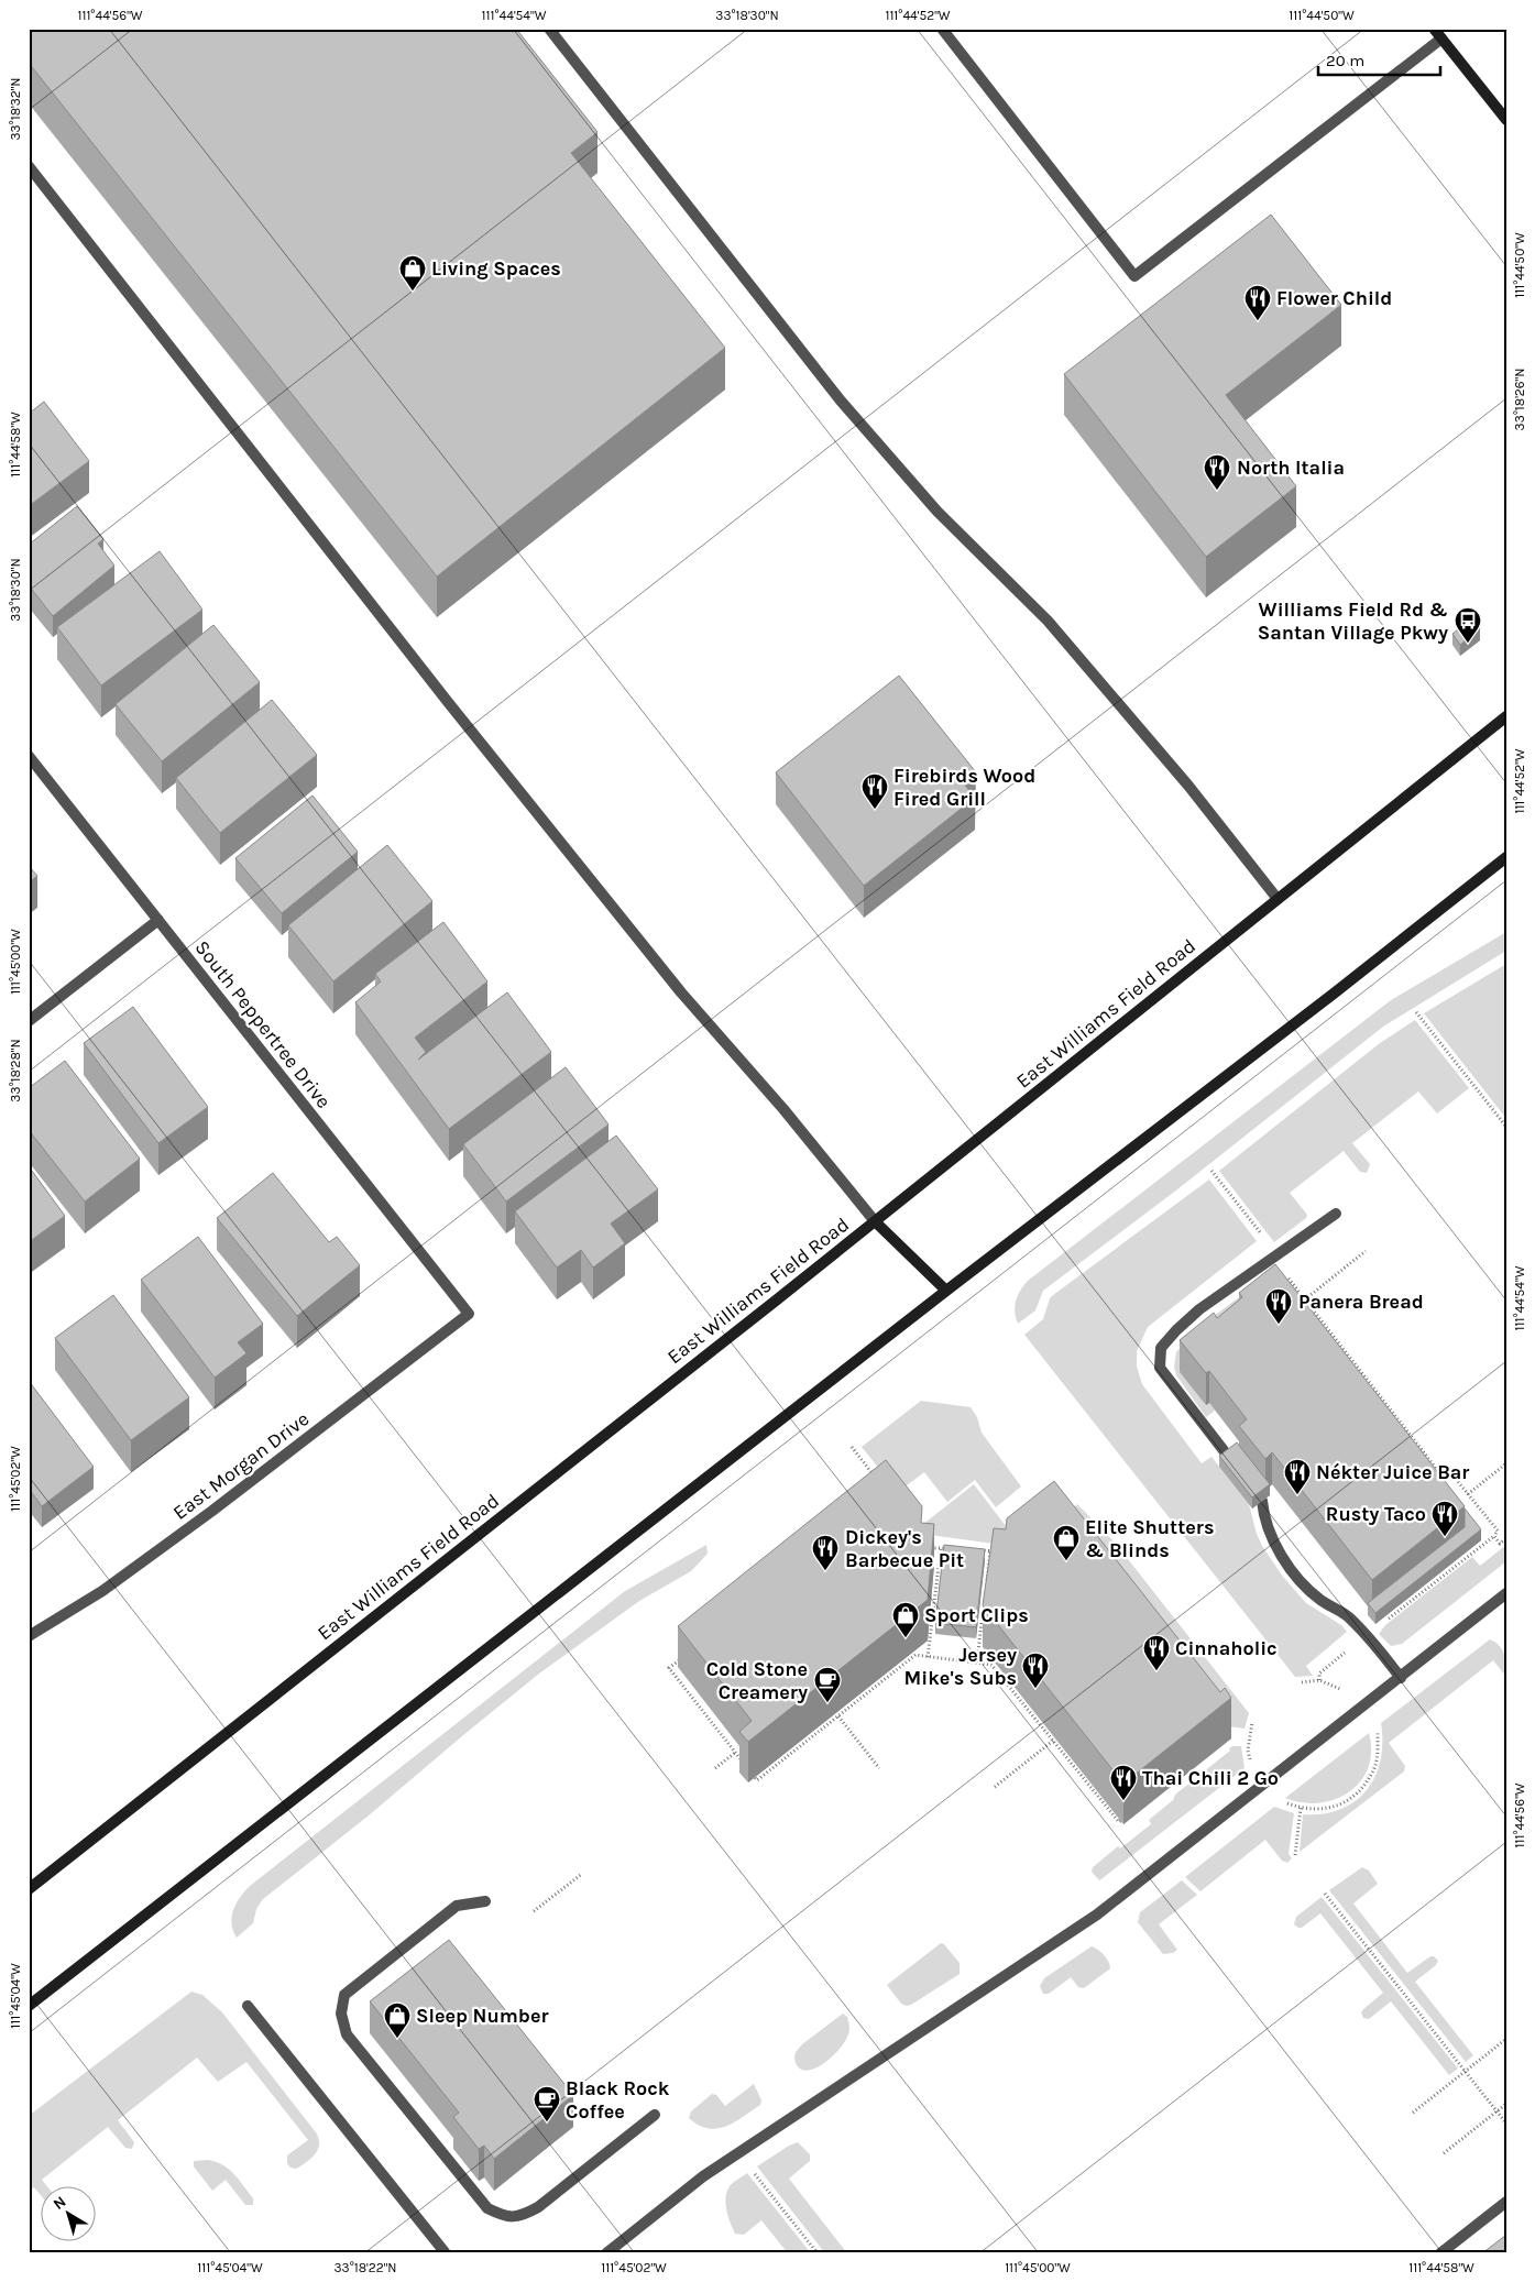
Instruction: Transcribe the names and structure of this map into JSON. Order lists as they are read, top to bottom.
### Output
{
  "streets": {
    "main road": ["East Williams Field Road"],
    "street": ["South Peppertree Drive", "East Morgan Drive"]
  },
  "crossings": [
    ["South Peppertree Drive", "East Morgan Drive"]
  ],
  "places": {
    "shop": [
      "Living Spaces",
      "Elite Shutters & Blinds",
      "Sport Clips",
      "Sleep Number"
    ],
    "restaurant": [
      "Flower Child",
      "North Italia",
      "Firebirds Wood Fired Grill",
      "Panera Bread",
      "Nékter Juice Bar",
      "Rusty Taco",
      "Dickey's Barbecue Pit",
      "Cinnaholic",
      "Jersey Mike's Subs",
      "Thai Chili 2 Go"
    ],
    "bus stop": ["Williams Field Rd & Santan Village Pkwy"],
    "cafe": ["Cold Stone Creamery", "Black Rock Coffee"]
  },
  "scale_bar": "20 m",
  "north": "top left",
  "coordinates": [
    "111°44'56\"W",
    "111°44'54\"W",
    "33°18'30\"N",
    "111°44'52\"W",
    "111°44'50\"W",
    "33°18'32\"N",
    "33°18'26\"N",
    "111°44'58\"W",
    "111°45'00\"W",
    "33°18'28\"N",
    "111°45'02\"W",
    "111°45'04\"W",
    "33°18'22\"N"
  ]
}
